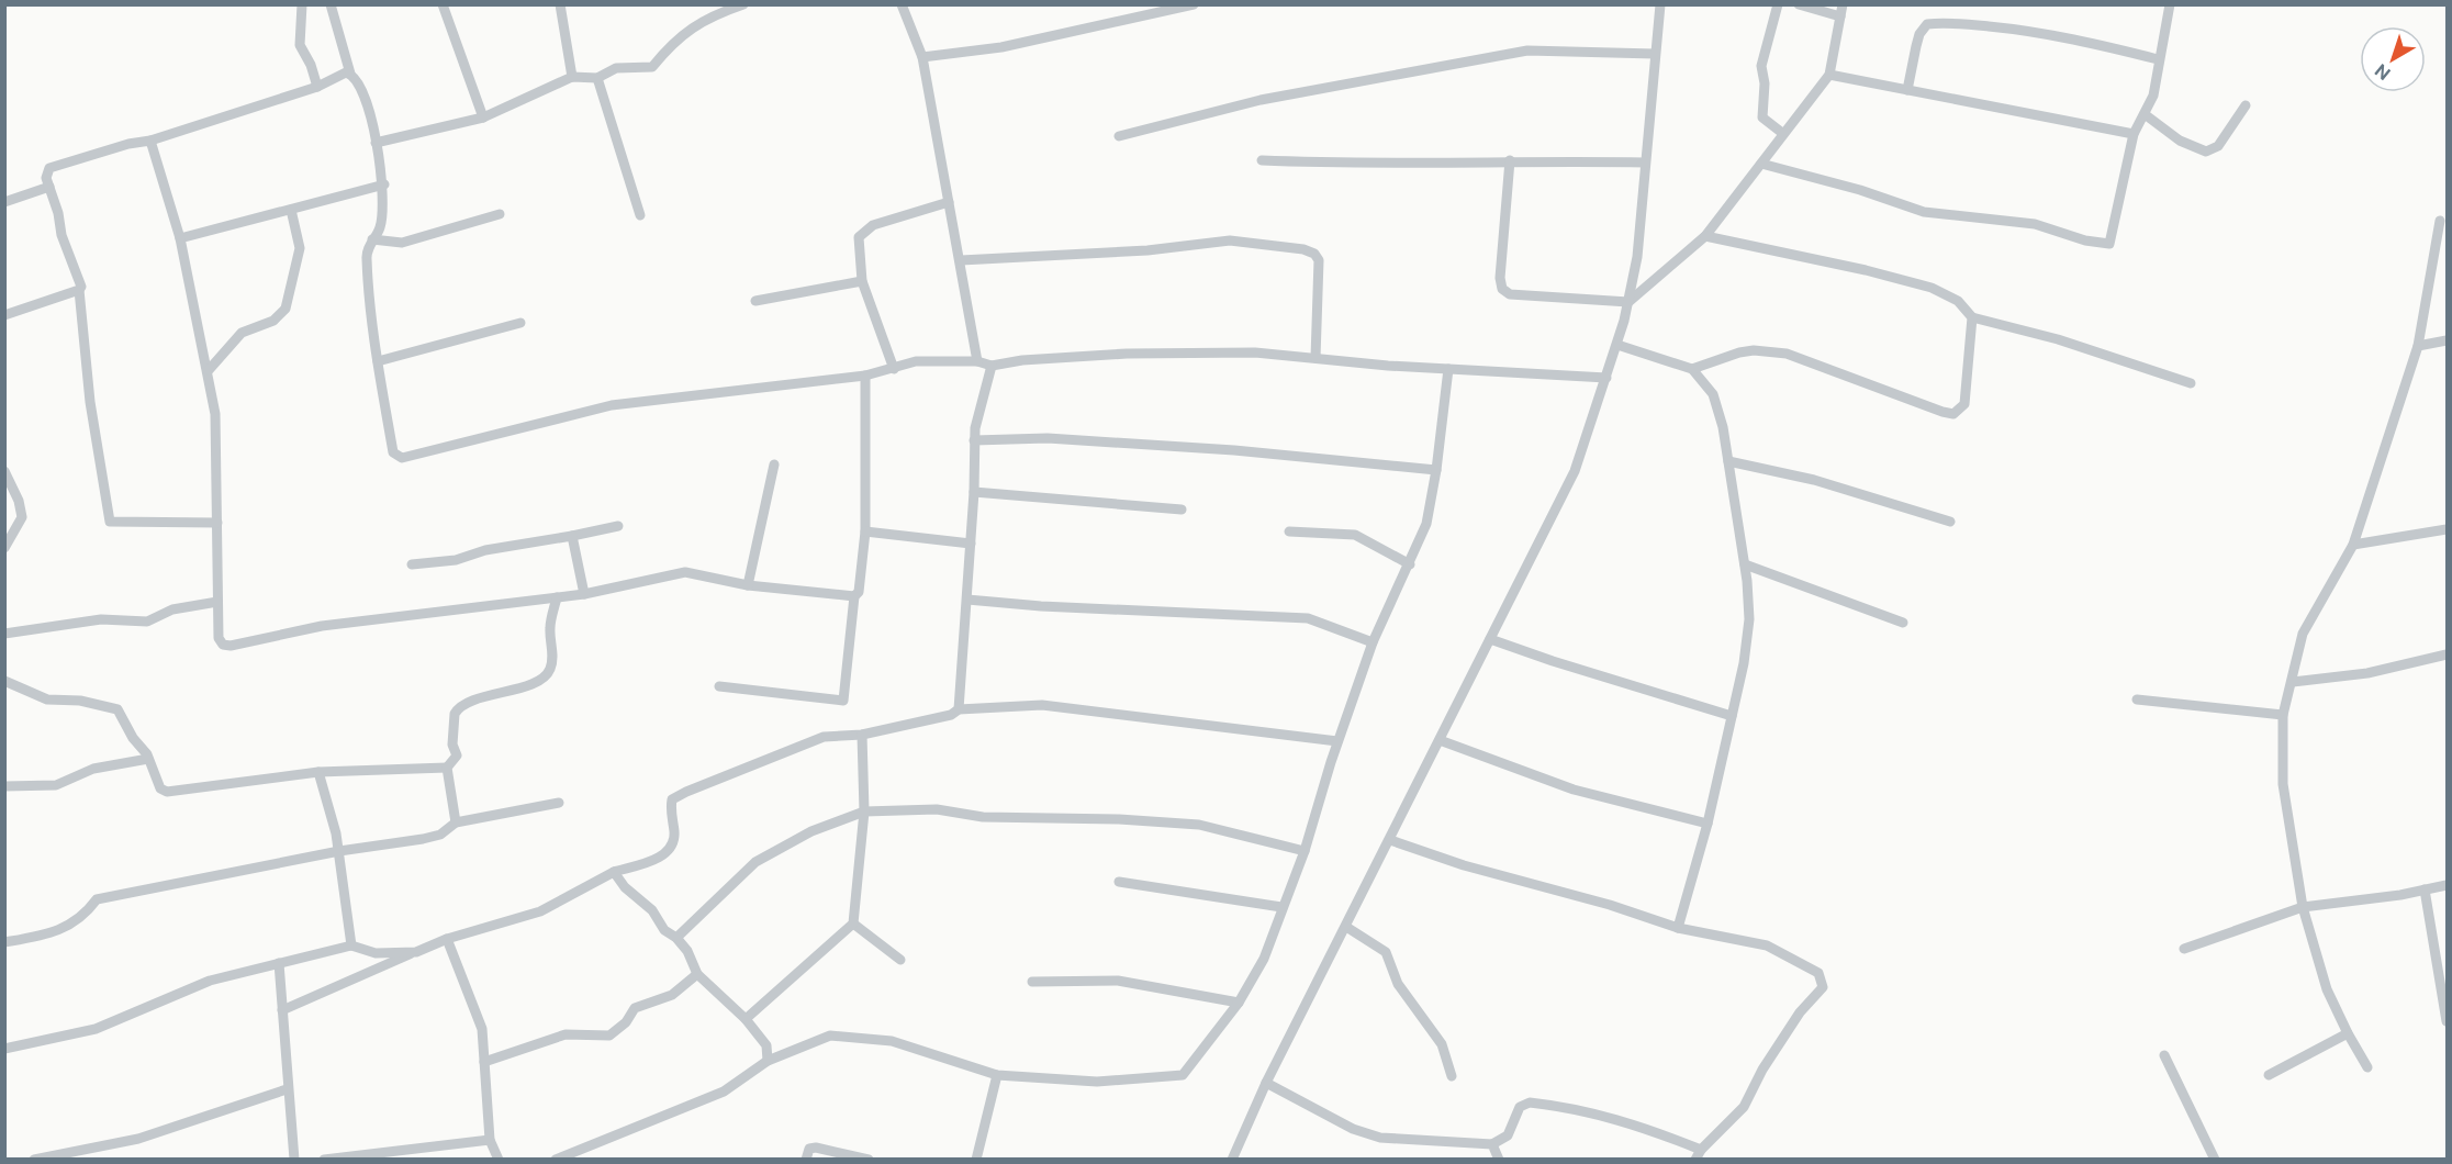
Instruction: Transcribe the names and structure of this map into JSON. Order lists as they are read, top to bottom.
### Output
{
  "north": "bottom left"
}
